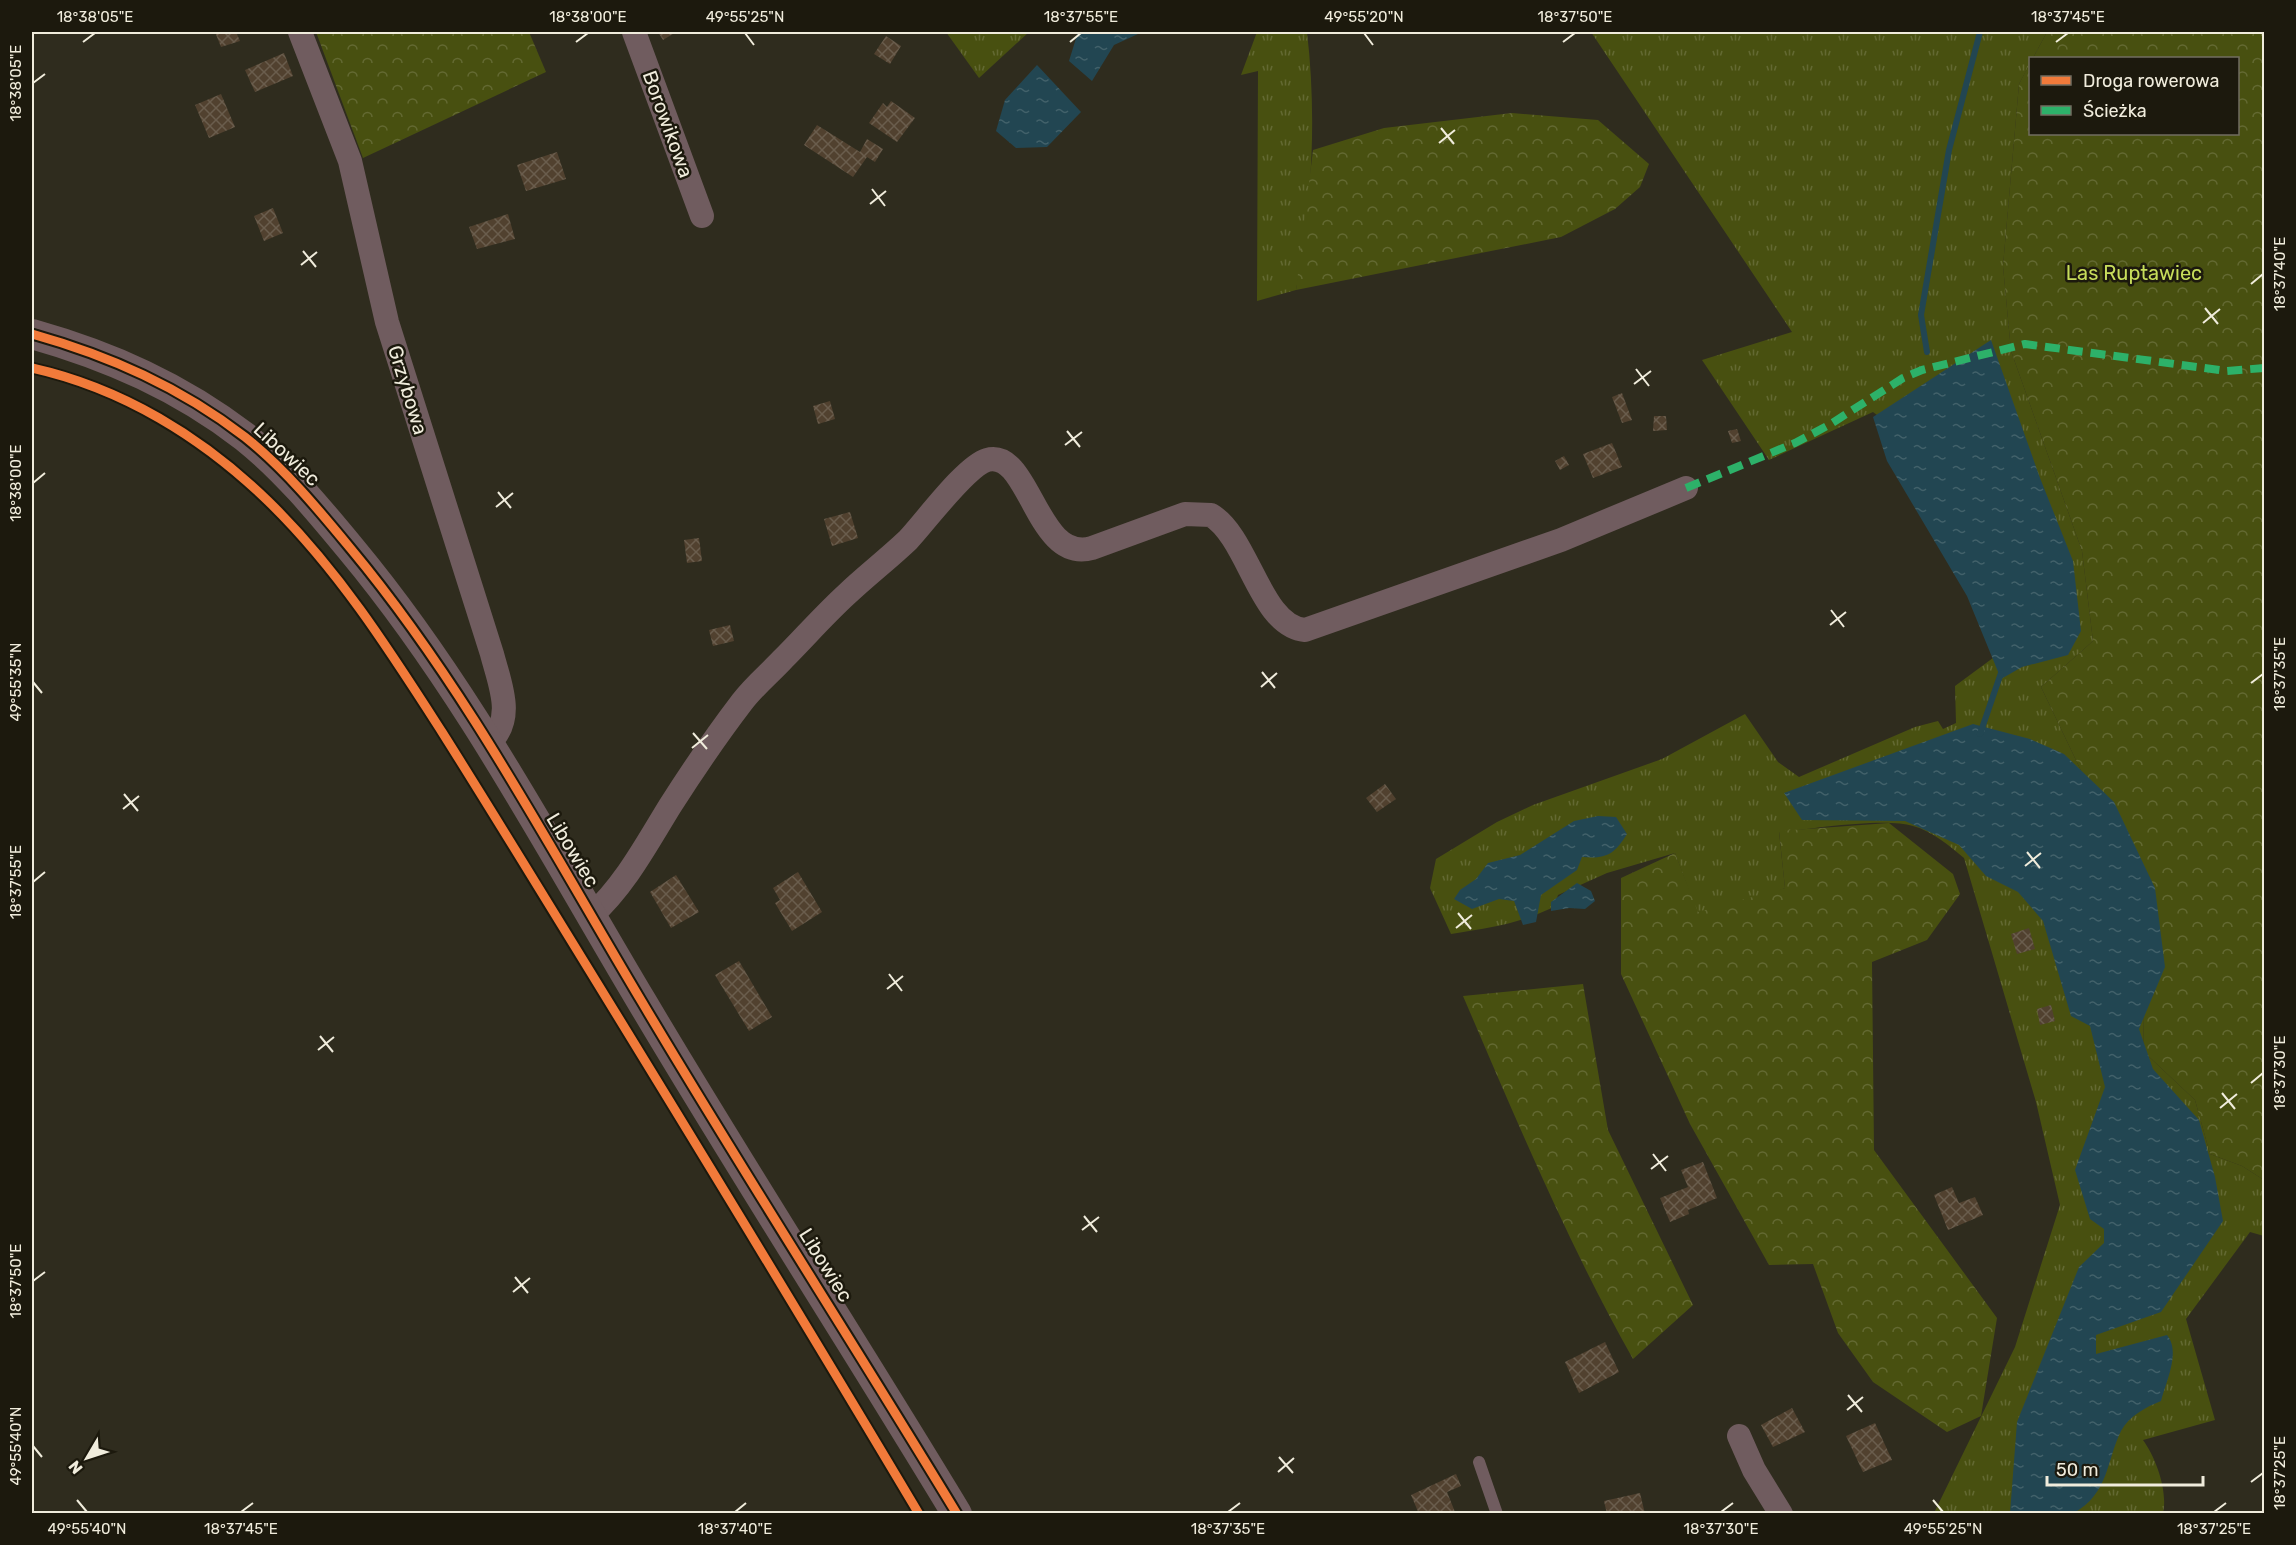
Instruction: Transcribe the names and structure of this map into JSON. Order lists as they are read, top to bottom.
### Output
{
  "streets": {
    "street": ["Borowikowa", "Grzybowa", "Libowiec"]
  },
  "crossings": [
    ["Grzybowa", "Libowiec"]
  ],
  "parks": ["Las Ruptawiec"],
  "legend": ["Droga rowerowa", "Ścieżka"],
  "scale_bar": "50 m",
  "north": "bottom left",
  "coordinates": [
    "18°38'05\"E",
    "18°38'00\"E",
    "49°55'25\"N",
    "18°37'55\"E",
    "49°55'20\"N",
    "18°37'50\"E",
    "18°37'45\"E",
    "18°37'40\"E",
    "18°37'35\"E",
    "49°55'35\"N",
    "18°37'30\"E",
    "49°55'40\"N",
    "18°37'25\"E"
  ]
}
